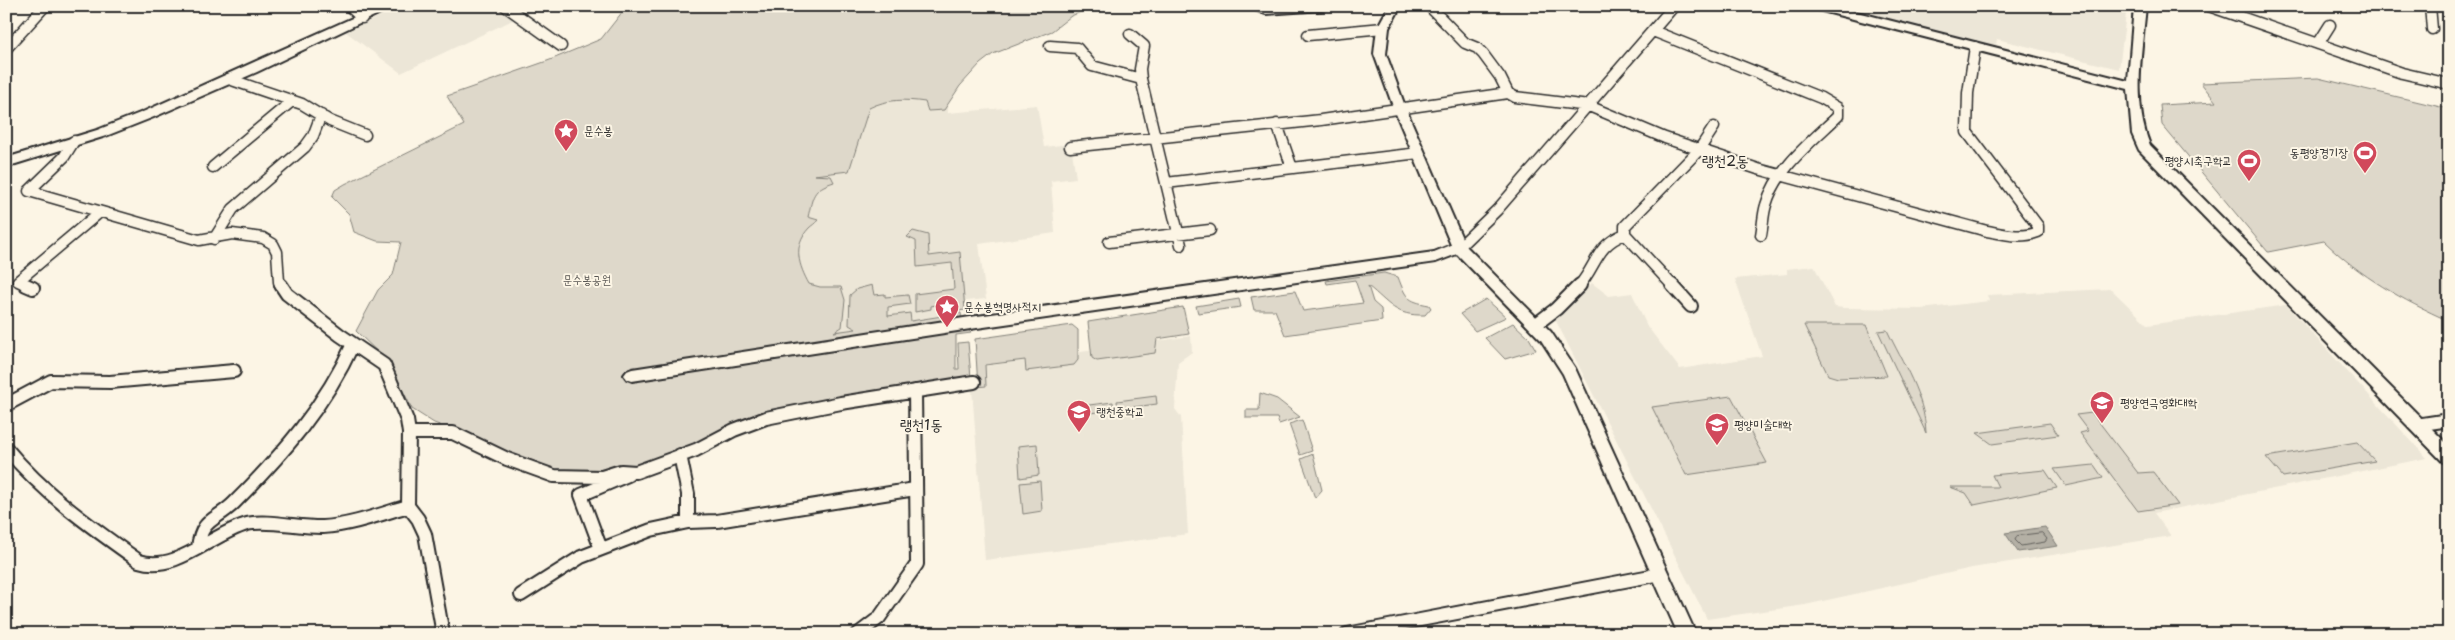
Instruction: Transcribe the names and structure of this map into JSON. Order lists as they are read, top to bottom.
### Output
{
  "districts": ["랭천2동", "랭천1동"],
  "parks": ["문수봉공원"],
  "places": {
    "place": ["문수봉", "문수봉혁명사적지"],
    "sports": ["동평양경기장", "평양시축구학교"],
    "school or university": ["평양연극영화대학", "랭천중학교", "평양미술대학"]
  }
}
